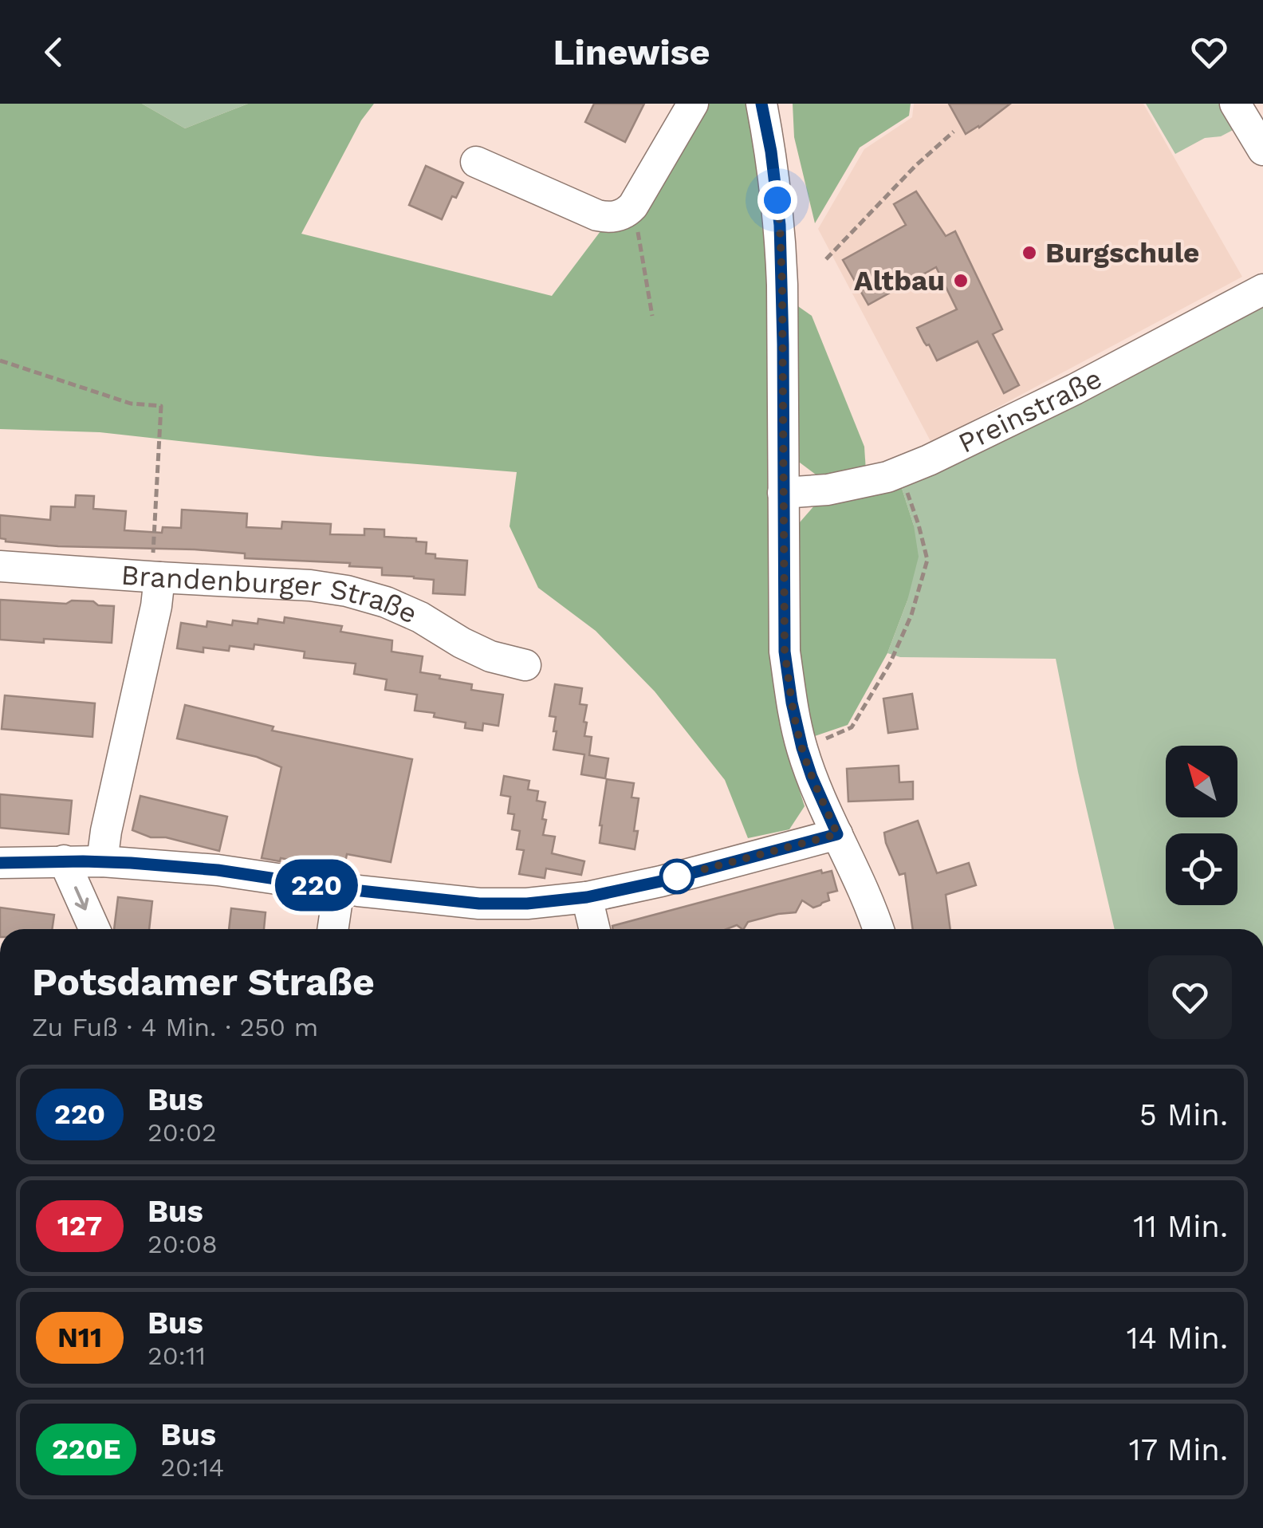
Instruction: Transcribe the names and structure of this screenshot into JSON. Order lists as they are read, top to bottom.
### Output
{
  "streets": {
    "street": ["Preinstraße", "Brandenburger Straße"]
  },
  "places": ["Burgschule", "Altbau"],
  "lines": ["bus line 220"],
  "north": "top left",
  "page": {
    "header": "Linewise",
    "on_map": "220",
    "heading": ["Potsdamer Straße", "Zu Fuß · 4 Min. · 250 m"],
    "list": [
      {
        "mark": "220",
        "name": "Bus",
        "note": "20:02",
        "value": "5 Min."
      },
      {
        "mark": "127",
        "name": "Bus",
        "note": "20:08",
        "value": "11 Min."
      },
      {
        "mark": "N11",
        "name": "Bus",
        "note": "20:11",
        "value": "14 Min."
      },
      {
        "mark": "220E",
        "name": "Bus",
        "note": "20:14",
        "value": "17 Min."
      }
    ]
  }
}
